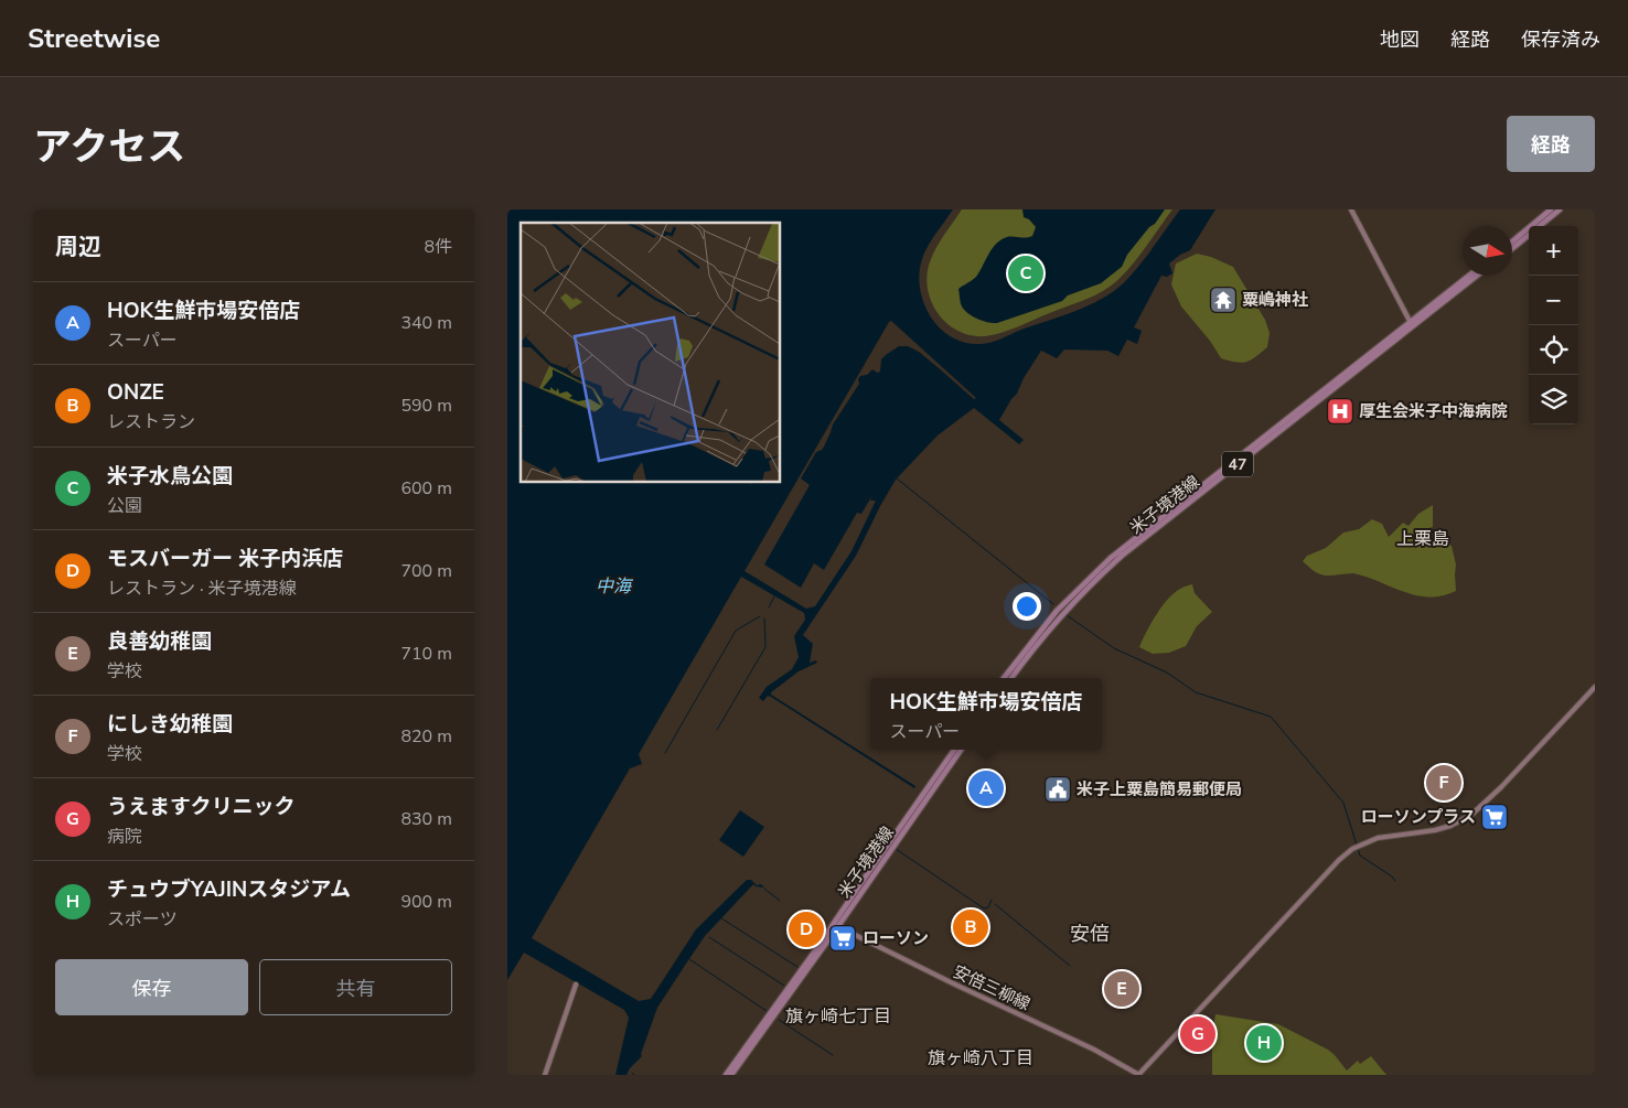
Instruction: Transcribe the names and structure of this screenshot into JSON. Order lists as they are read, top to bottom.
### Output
{
  "streets": {
    "main road": ["47", "米子境港線"],
    "street": ["安倍三柳線"]
  },
  "crossings": [
    ["米子境港線", "安倍三柳線"]
  ],
  "districts": [
    "上栗島",
    "安倍",
    "旗ヶ崎七丁目",
    "旗ヶ崎八丁目"
  ],
  "water": ["中海"],
  "places": {
    "temple": ["粟嶋神社"],
    "hospital": ["厚生会米子中海病院"],
    "public building": ["米子上粟島簡易郵便局"],
    "supermarket": ["ローソンプラス", "ローソン"]
  },
  "north": "right",
  "page": {
    "header": "Streetwise",
    "nav": ["地図", "経路", "保存済み"],
    "title": "アクセス",
    "buttons": [
      "経路",
      ["保存", "共有"]
    ],
    "heading": ["周辺", "8件"],
    "map_buttons": ["+", "−"],
    "pins": [
      "C",
      "F",
      "A",
      "B",
      "D",
      "E",
      "G",
      "H"
    ],
    "list": [
      {
        "mark": "A",
        "name": "HOK生鮮市場安倍店",
        "note": "スーパー",
        "value": "340 m"
      },
      {
        "mark": "B",
        "name": "ONZE",
        "note": "レストラン",
        "value": "590 m"
      },
      {
        "mark": "C",
        "name": "米子水鳥公園",
        "note": "公園",
        "value": "600 m"
      },
      {
        "mark": "D",
        "name": "モスバーガー 米子内浜店",
        "note": "レストラン · 米子境港線",
        "value": "700 m"
      },
      {
        "mark": "E",
        "name": "良善幼稚園",
        "note": "学校",
        "value": "710 m"
      },
      {
        "mark": "F",
        "name": "にしき幼稚園",
        "note": "学校",
        "value": "820 m"
      },
      {
        "mark": "G",
        "name": "うえますクリニック",
        "note": "病院",
        "value": "830 m"
      },
      {
        "mark": "H",
        "name": "チュウブYAJINスタジアム",
        "note": "スポーツ",
        "value": "900 m"
      }
    ],
    "popup": ["HOK生鮮市場安倍店", "スーパー"]
  }
}
